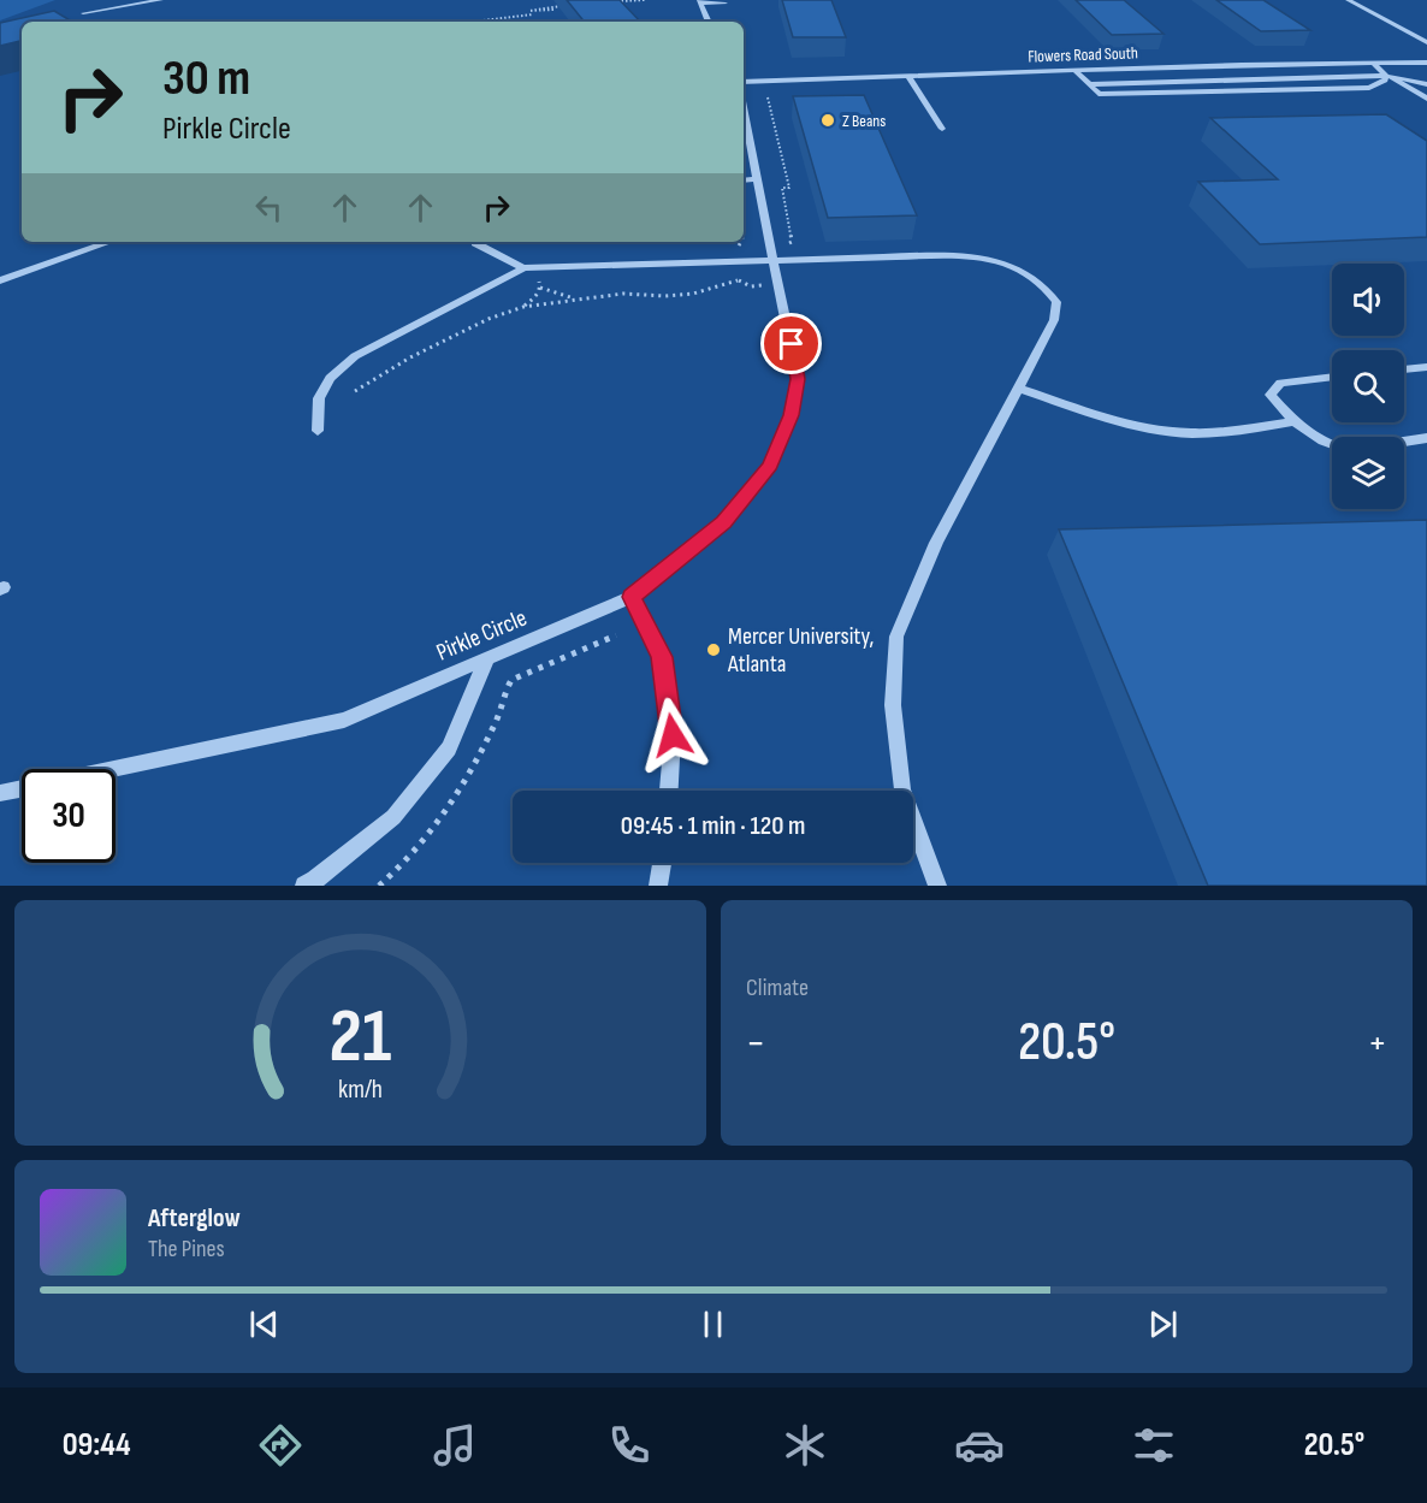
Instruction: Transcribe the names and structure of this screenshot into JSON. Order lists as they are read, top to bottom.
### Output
{
  "streets": {
    "street": ["Flowers Road South", "Pirkle Circle"]
  },
  "places": ["Z Beans", "Mercer University, Atlanta"],
  "page": {
    "turn": ["30 m", "Pirkle Circle"],
    "limit": "30",
    "trip": "09:45 · 1 min · 120 m",
    "tile": "Climate",
    "heat": ["−", "20.5°", "+"],
    "song": ["Afterglow", "The Pines"],
    "tabs": ["09:44", "20.5°"],
    "gauge": ["21", "km/h"]
  }
}
